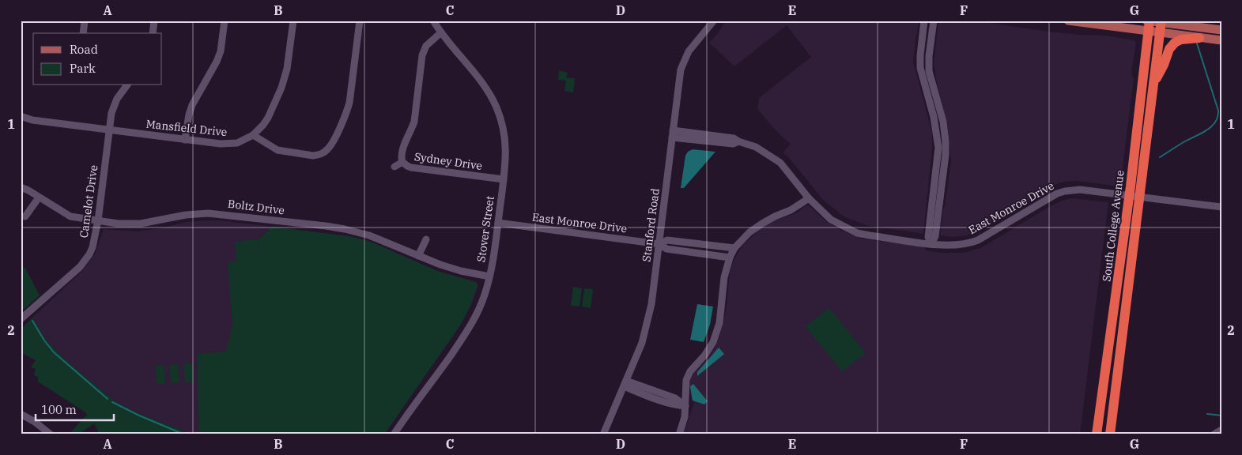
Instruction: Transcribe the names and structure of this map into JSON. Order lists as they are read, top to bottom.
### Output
{
  "streets": {
    "highway": ["South College Avenue"],
    "street": [
      "Mansfield Drive",
      "Sydney Drive",
      "Camelot Drive",
      "Boltz Drive",
      "East Monroe Drive",
      "Stanford Road",
      "Stover Street"
    ]
  },
  "crossings": [
    ["Mansfield Drive", "Camelot Drive"],
    ["Sydney Drive", "Stover Street"],
    ["Camelot Drive", "Boltz Drive"],
    ["Boltz Drive", "Stover Street"],
    ["East Monroe Drive", "Stanford Road"],
    ["East Monroe Drive", "South College Avenue"],
    ["East Monroe Drive", "Stover Street"]
  ],
  "legend": ["Road", "Park"],
  "scale_bar": "100 m",
  "grid": {
    "columns": [
      "A",
      "B",
      "C",
      "D",
      "E",
      "F",
      "G"
    ],
    "rows": ["1", "2"]
  }
}
